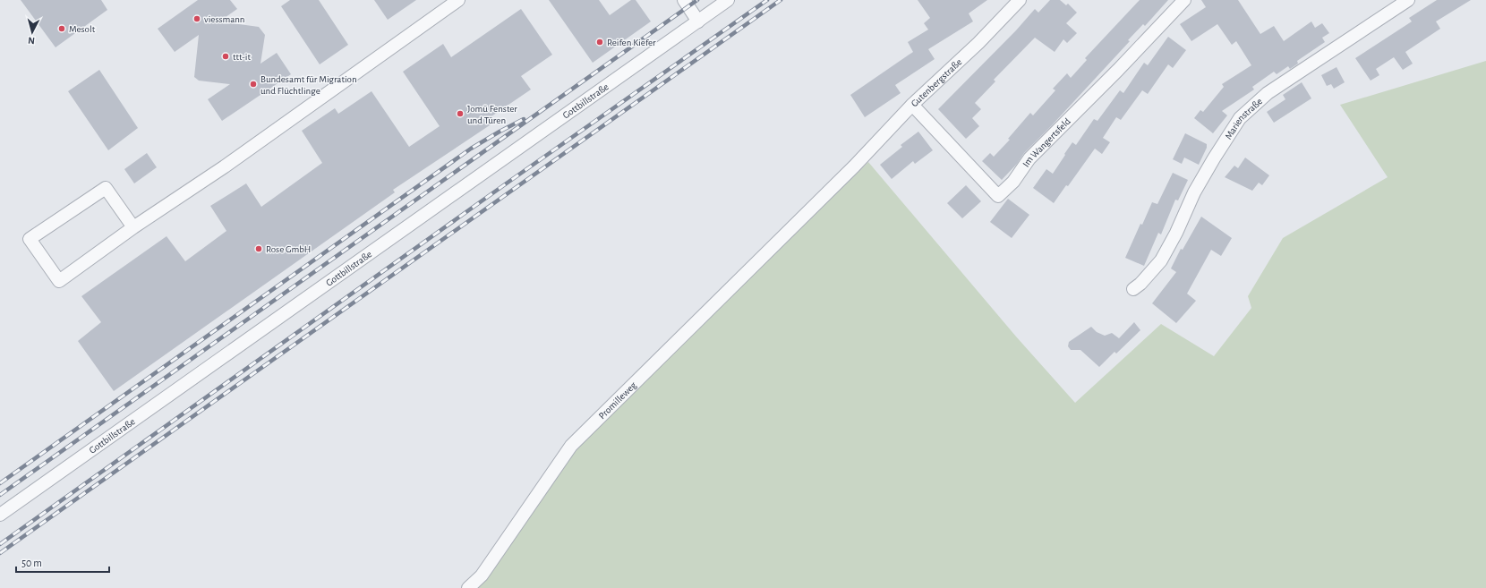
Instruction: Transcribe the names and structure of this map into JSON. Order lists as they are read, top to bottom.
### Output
{
  "streets": {
    "street": [
      "Gutenbergstraße",
      "Gottbillstraße",
      "Marienstraße",
      "Im Wangertsfeld",
      "Promilleweg"
    ]
  },
  "crossings": [
    ["Gutenbergstraße", "Im Wangertsfeld"],
    ["Gutenbergstraße", "Promilleweg"]
  ],
  "places": [
    "viessmann",
    "Mesolt",
    "Reifen Kiefer",
    "ttt-it",
    "Bundesamt für Migration und Flüchtlinge",
    "Jomü Fenster und Türen",
    "Rose GmbH"
  ],
  "scale_bar": "50 m",
  "north": "bottom"
}
